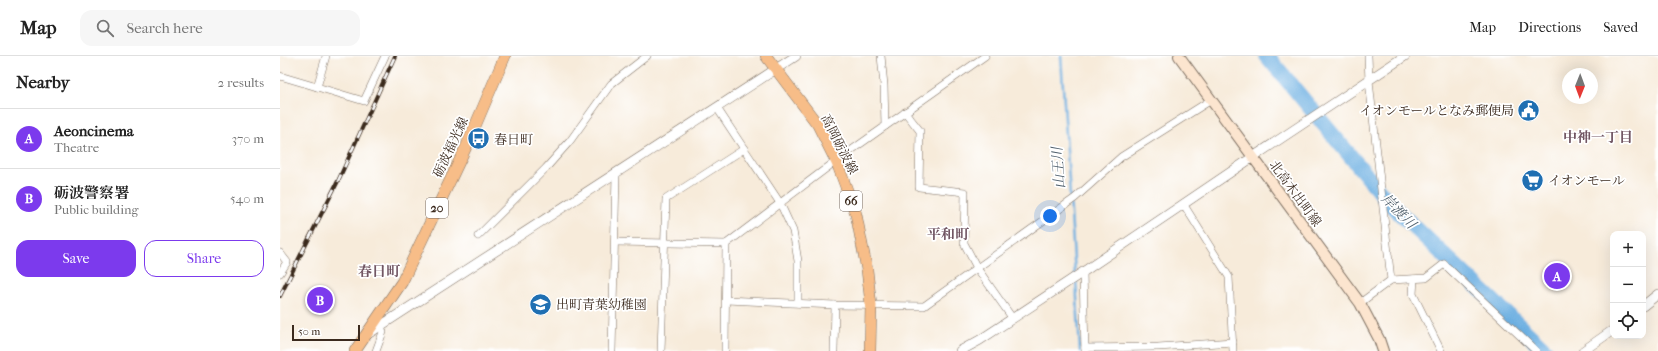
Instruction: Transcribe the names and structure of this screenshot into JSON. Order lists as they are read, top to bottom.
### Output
{
  "streets": {
    "main road": [
      "高岡砺波線",
      "砺波福光線",
      "北高木出町線",
      "66",
      "20"
    ]
  },
  "districts": ["中神一丁目", "平和町", "春日町"],
  "water": ["山王川", "岸渡川"],
  "places": {
    "public building": ["イオンモールとなみ郵便局"],
    "bus stop": ["春日町"],
    "supermarket": ["イオンモール"],
    "school or university": ["出町青葉幼稚園"]
  },
  "scale_bar": "50 m",
  "north": "bottom",
  "page": {
    "header": "Map",
    "search": "Search here",
    "nav": ["Map", "Directions", "Saved"],
    "heading": ["Nearby", "2 results"],
    "list": [
      {
        "mark": "A",
        "name": "Aeoncinema",
        "note": "Theatre",
        "value": "370 m"
      },
      {
        "mark": "B",
        "name": "砺波警察署",
        "note": "Public building",
        "value": "540 m"
      }
    ],
    "buttons": ["Save", "Share"],
    "map_buttons": ["+", "−"],
    "pins": ["A", "B"],
    "scale": "50 m"
  }
}
